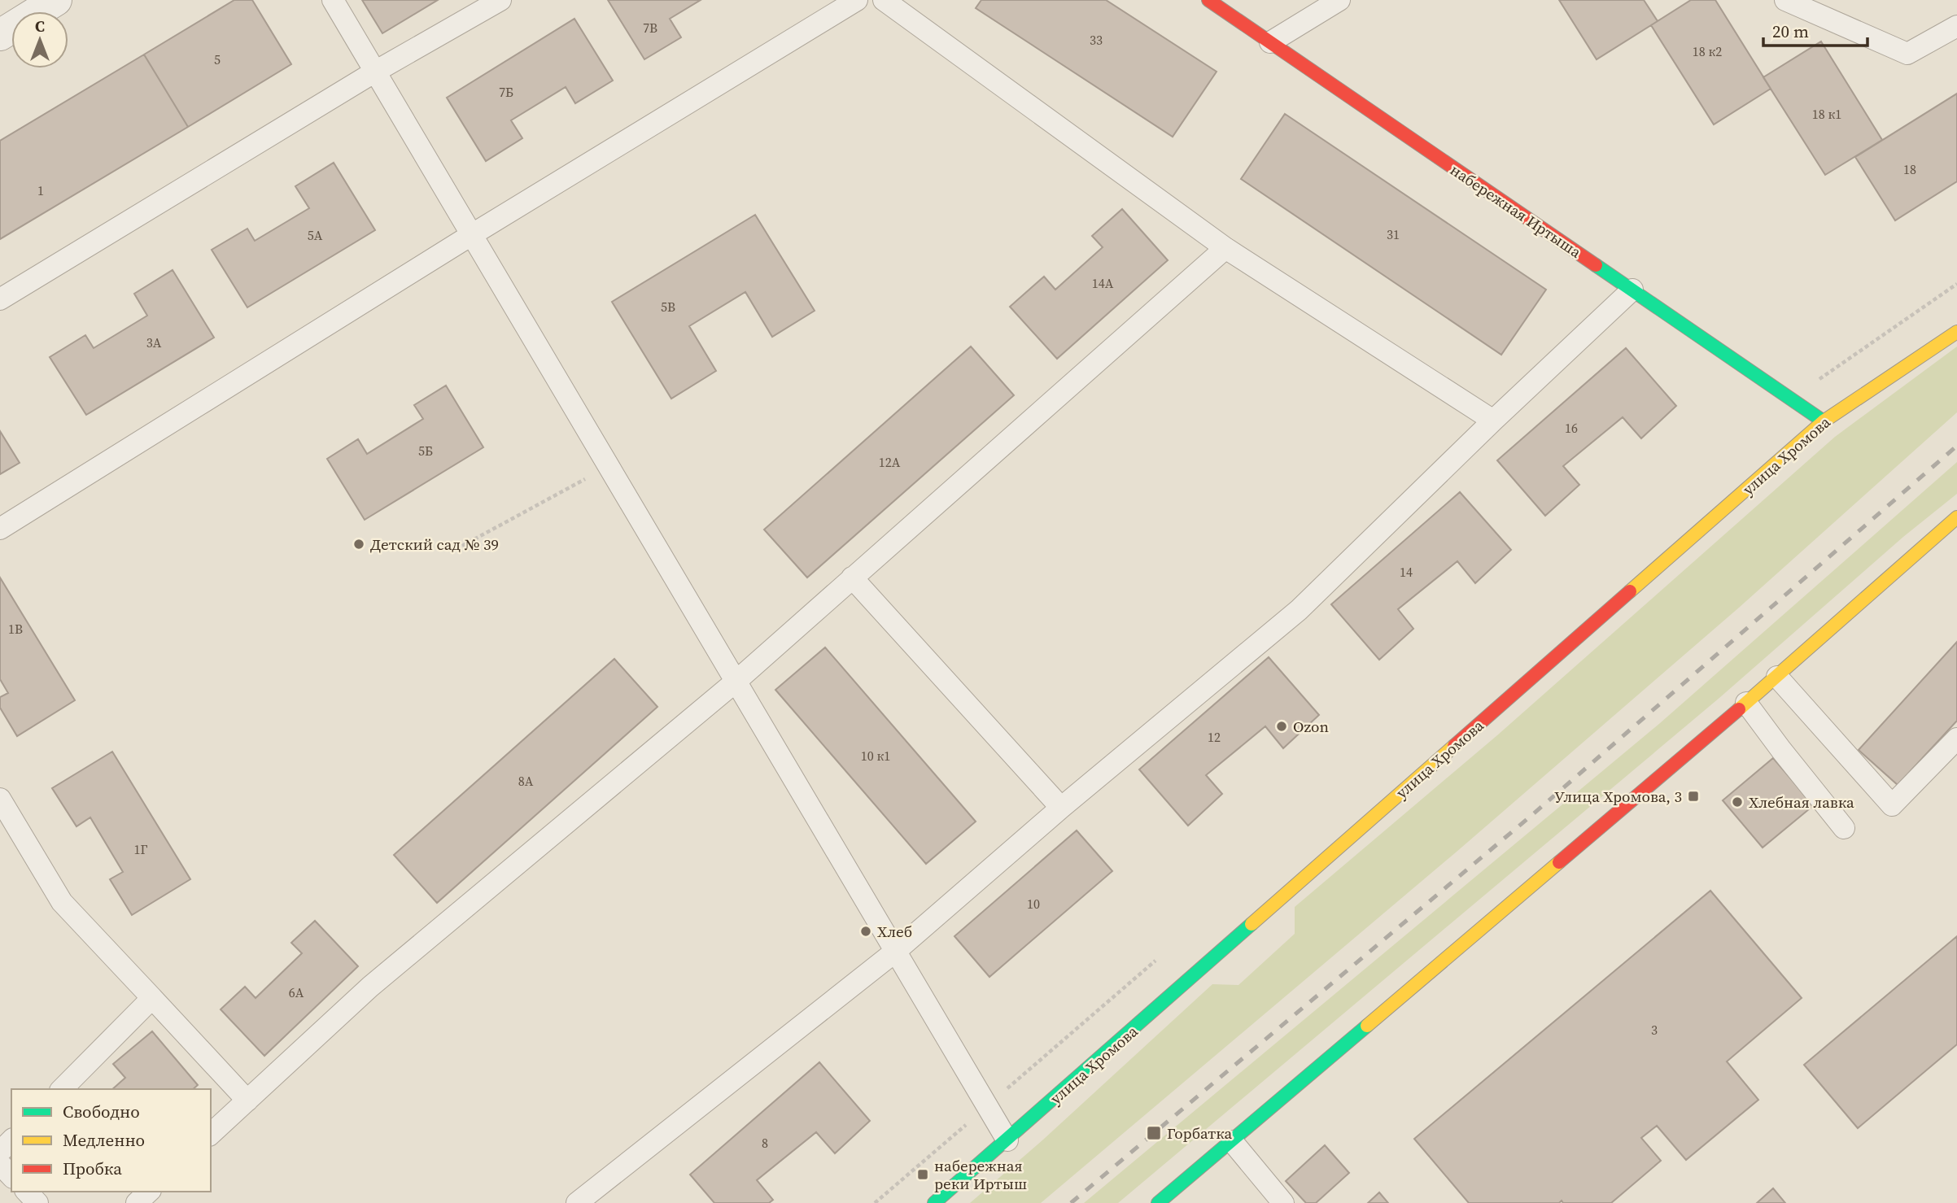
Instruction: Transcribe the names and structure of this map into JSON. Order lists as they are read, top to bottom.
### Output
{
  "streets": {
    "street": ["набережная Иртыша", "улица Хромова"]
  },
  "crossings": [
    ["набережная Иртыша", "улица Хромова"]
  ],
  "places": {
    "other": [
      "Детский сад № 39",
      "Ozon",
      "Хлебная лавка",
      "Хлеб"
    ],
    "transit": ["Улица Хромова, 3", "Горбатка", "набережная реки Иртыш"]
  },
  "house_numbers": [
    "7В",
    "33",
    "18 к2",
    "5",
    "7Б",
    "18 к1",
    "18",
    "1",
    "31",
    "5А",
    "14А",
    "5В",
    "3А",
    "16",
    "5Б",
    "12А",
    "14",
    "1В",
    "12",
    "10 к1",
    "8А",
    "1Г",
    "10",
    "6А",
    "3",
    "8"
  ],
  "legend": ["Свободно", "Медленно", "Пробка"],
  "scale_bar": "20 m",
  "north": "top"
}
